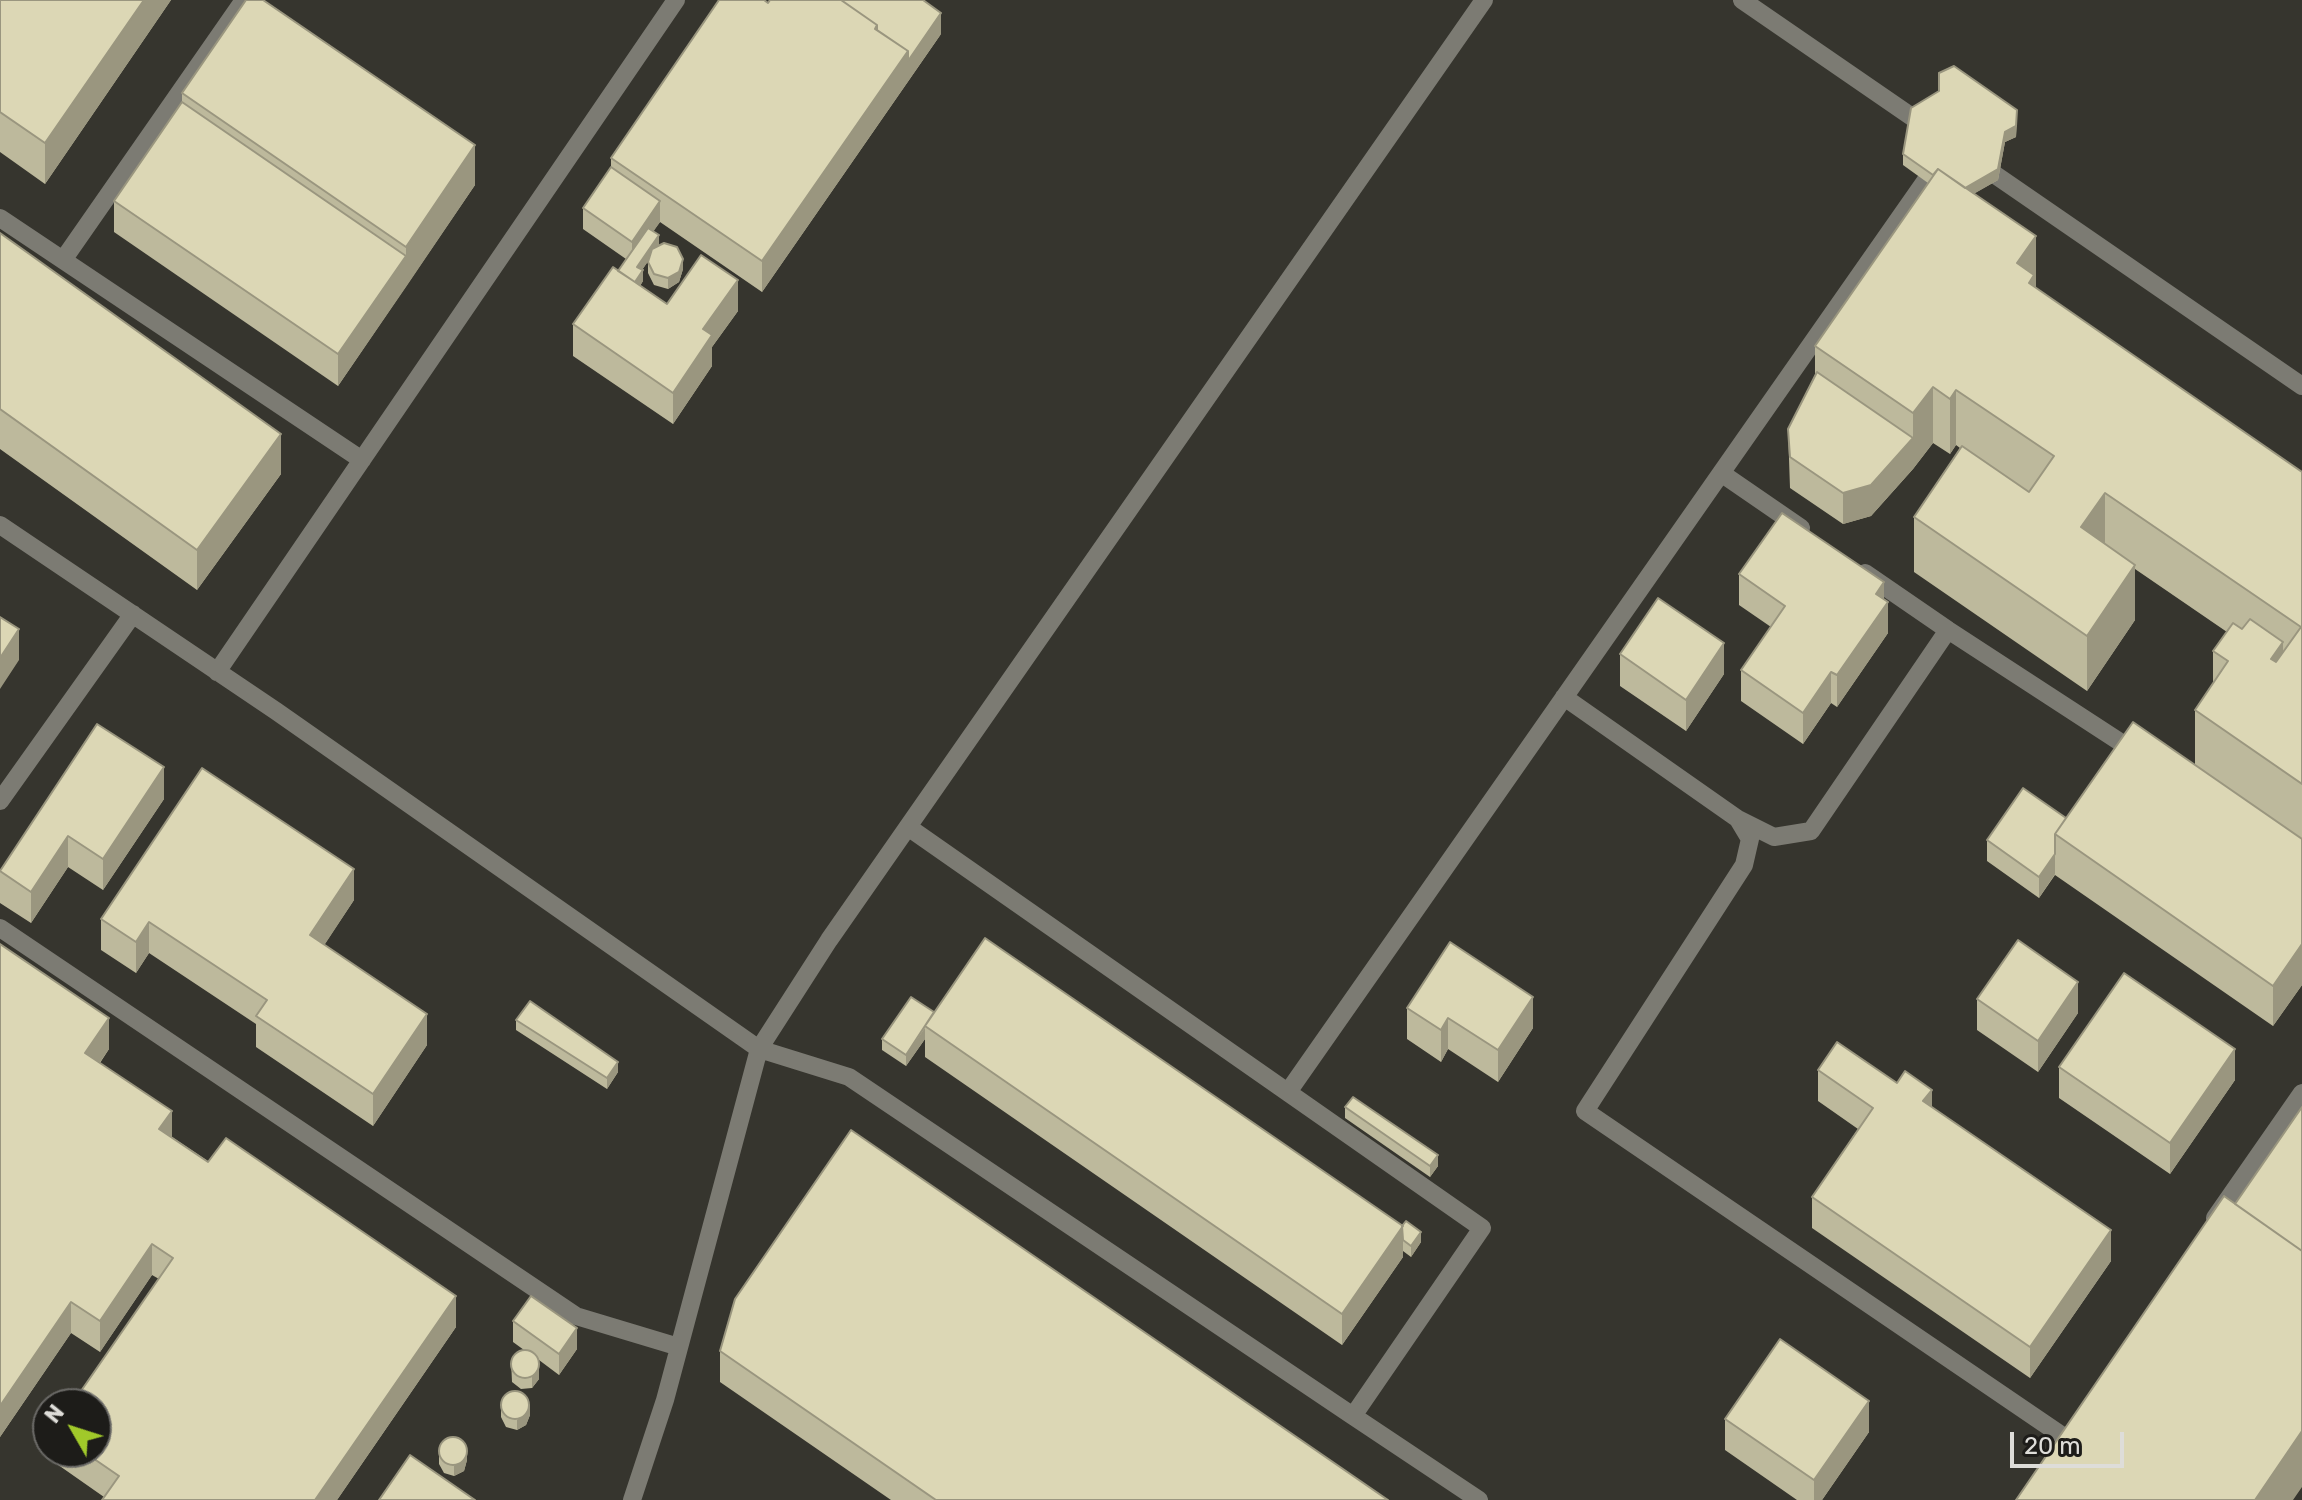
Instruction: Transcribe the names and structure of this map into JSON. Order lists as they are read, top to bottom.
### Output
{
  "scale_bar": "20 m",
  "north": "top left"
}
